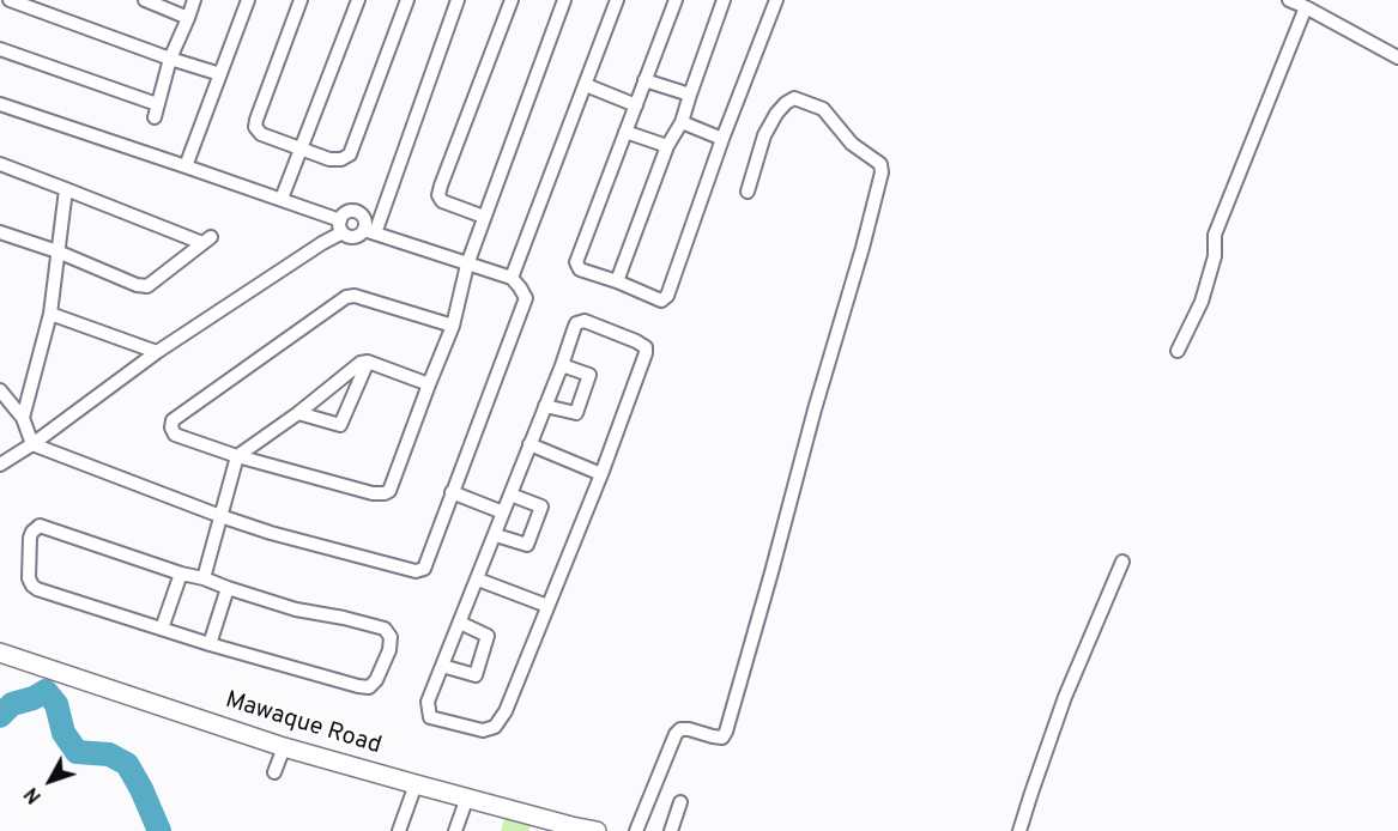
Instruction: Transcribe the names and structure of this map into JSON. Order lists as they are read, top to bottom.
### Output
{
  "streets": {
    "main road": ["Mawaque Road"]
  },
  "north": "bottom left"
}
